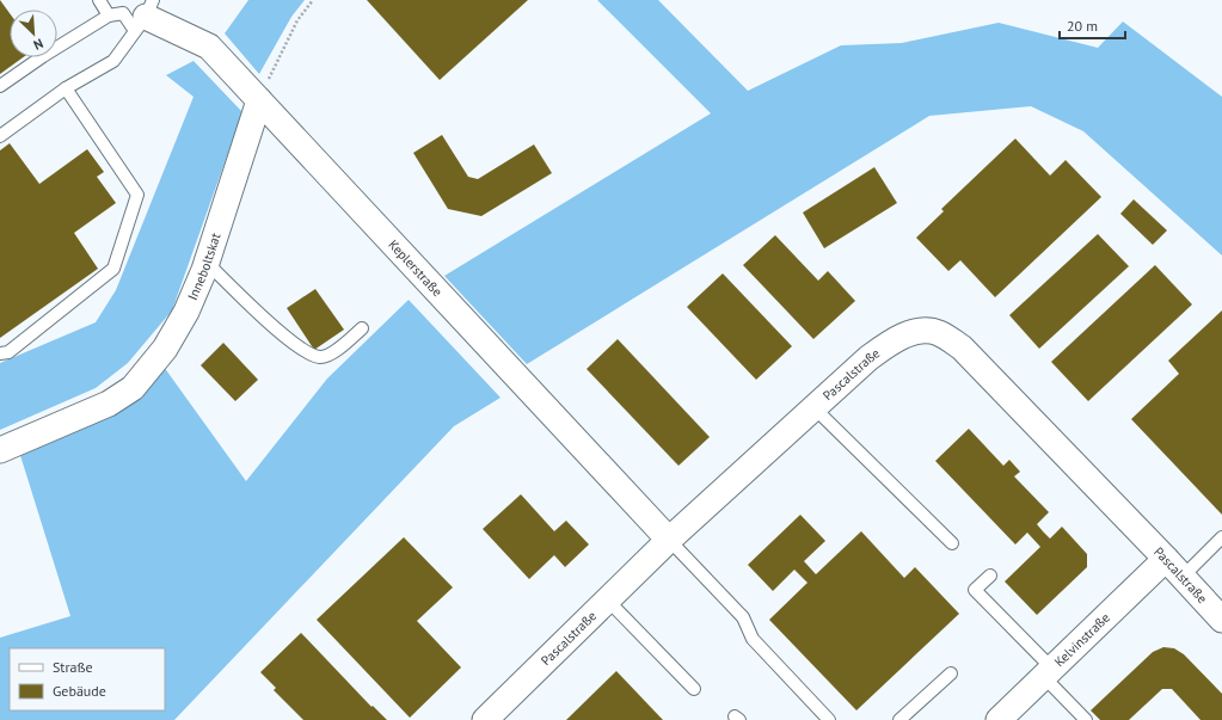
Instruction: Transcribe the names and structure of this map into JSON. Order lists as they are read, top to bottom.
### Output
{
  "streets": {
    "street": [
      "Inneboltskat",
      "Keplerstraße",
      "Pascalstraße",
      "Kelvinstraße"
    ]
  },
  "crossings": [
    ["Inneboltskat", "Keplerstraße"],
    ["Keplerstraße", "Pascalstraße"],
    ["Pascalstraße", "Kelvinstraße"]
  ],
  "legend": ["Straße", "Gebäude"],
  "scale_bar": "20 m",
  "north": "bottom right"
}
